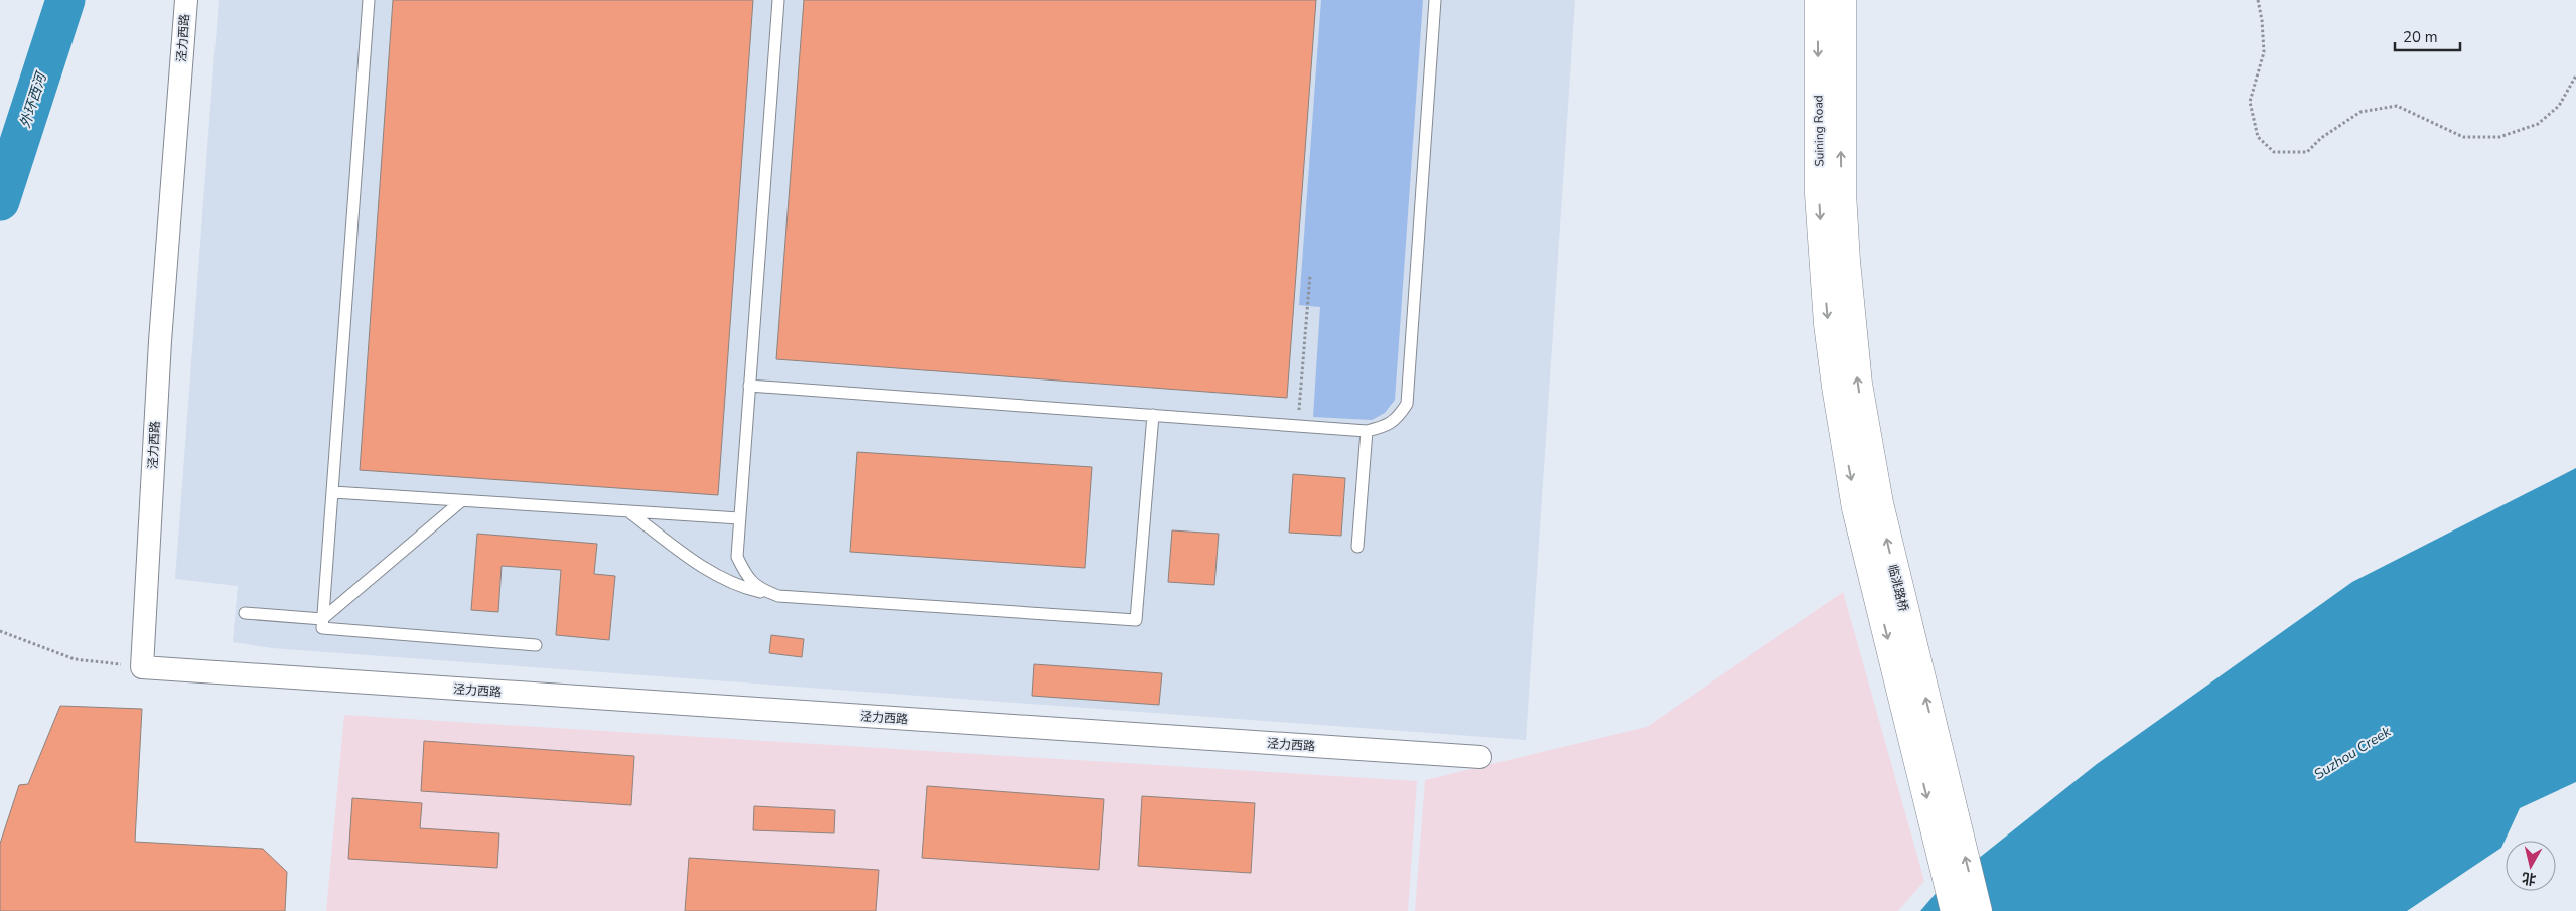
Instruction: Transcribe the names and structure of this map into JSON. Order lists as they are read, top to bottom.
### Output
{
  "streets": {
    "main road": ["Suining Road", "临洮路桥"],
    "street": ["泾力西路"]
  },
  "crossings": [
    ["Suining Road", "临洮路桥"]
  ],
  "water": ["外环西河", "Suzhou Creek"],
  "scale_bar": "20 m",
  "north": "bottom"
}
